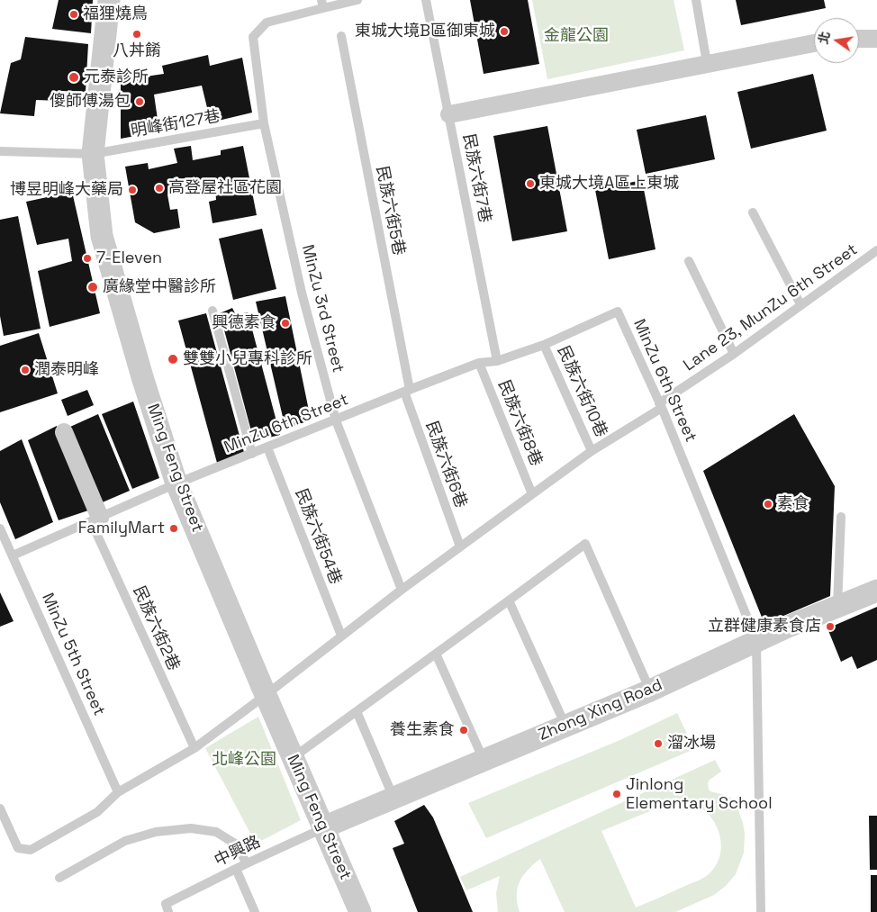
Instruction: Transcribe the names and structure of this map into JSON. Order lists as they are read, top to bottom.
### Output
{
  "streets": {
    "street": ["Ming Feng Street", "Zhong Xing Road"],
    "lane": [
      "明峰街127巷",
      "民族六街7巷",
      "民族六街5巷",
      "Lane 23, MunZu 6th Street",
      "MinZu 3rd Street",
      "MinZu 6th Street",
      "民族六街10巷",
      "民族六街8巷",
      "民族六街6巷",
      "民族六街54巷",
      "民族六街2巷",
      "MinZu 5th Street",
      "中興路"
    ]
  },
  "crossings": [
    ["明峰街127巷", "MinZu 3rd Street"],
    ["明峰街127巷", "Ming Feng Street"],
    ["民族六街7巷", "MinZu 6th Street"],
    ["民族六街5巷", "MinZu 6th Street"],
    ["民族六街5巷", "民族六街6巷"],
    ["Lane 23, MunZu 6th Street", "MinZu 3rd Street"],
    ["Lane 23, MunZu 6th Street", "MinZu 6th Street"],
    ["Lane 23, MunZu 6th Street", "民族六街10巷"],
    ["Lane 23, MunZu 6th Street", "民族六街8巷"],
    ["Lane 23, MunZu 6th Street", "民族六街6巷"],
    ["Lane 23, MunZu 6th Street", "Ming Feng Street"],
    ["Lane 23, MunZu 6th Street", "民族六街54巷"],
    ["Lane 23, MunZu 6th Street", "民族六街2巷"],
    ["Lane 23, MunZu 6th Street", "MinZu 5th Street"],
    ["MinZu 3rd Street", "MinZu 6th Street"],
    ["MinZu 6th Street", "民族六街10巷"],
    ["MinZu 6th Street", "民族六街8巷"],
    ["MinZu 6th Street", "民族六街6巷"],
    ["MinZu 6th Street", "Ming Feng Street"],
    ["MinZu 6th Street", "民族六街54巷"],
    ["MinZu 6th Street", "民族六街2巷"],
    ["MinZu 6th Street", "MinZu 5th Street"],
    ["MinZu 6th Street", "Zhong Xing Road"],
    ["Ming Feng Street", "Zhong Xing Road"],
    ["Ming Feng Street", "中興路"],
    ["Zhong Xing Road", "中興路"]
  ],
  "parks": ["金龍公園", "北峰公園"],
  "places": [
    "福狸燒鳥",
    "東城大境B區御東城",
    "八丼餚",
    "元泰診所",
    "傻師傅湯包",
    "東城大境A區上東城",
    "高登屋社區花園",
    "博昱明峰大藥局",
    "7-Eleven",
    "廣緣堂中醫診所",
    "興德素食",
    "雙雙小兒專科診所",
    "潤泰明峰",
    "素食",
    "FamilyMart",
    "立群健康素食店",
    "養生素食",
    "溜冰場",
    "Jinlong Elementary School"
  ],
  "north": "left"
}
